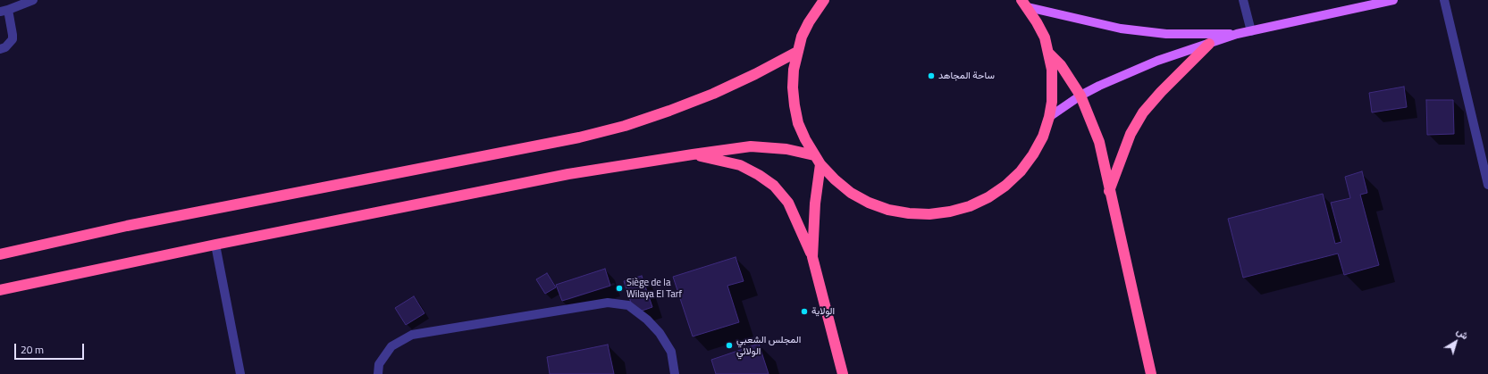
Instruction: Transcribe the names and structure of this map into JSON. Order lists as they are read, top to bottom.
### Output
{
  "places": [
    "ساحة المجاهد",
    "Siège de la Wilaya El Tarf",
    "الولاية",
    "المجلس الشعبي الولائي"
  ],
  "scale_bar": "20 m",
  "north": "top right"
}
